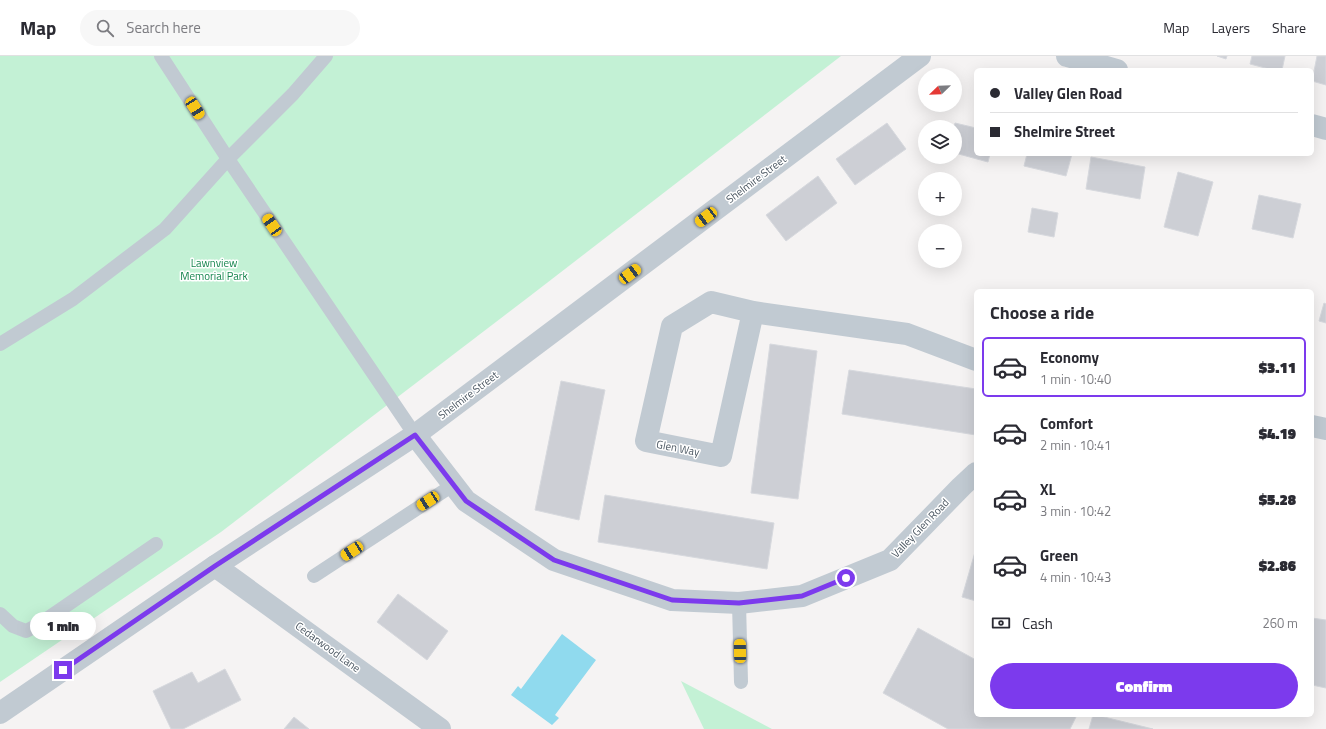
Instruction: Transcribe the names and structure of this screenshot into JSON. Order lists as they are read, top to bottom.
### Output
{
  "streets": {
    "street": [
      "Shelmire Street",
      "Glen Way",
      "Valley Glen Road",
      "Cedarwood Lane"
    ]
  },
  "crossings": [
    ["Shelmire Street", "Valley Glen Road"],
    ["Shelmire Street", "Cedarwood Lane"]
  ],
  "parks": ["Lawnview Memorial Park"],
  "north": "bottom left",
  "page": {
    "header": "Map",
    "search": "Search here",
    "nav": ["Map", "Layers", "Share"],
    "map_buttons": ["+", "−"],
    "banner": ["Valley Glen Road", "Shelmire Street"],
    "heading": "Choose a ride",
    "list": [
      {
        "name": "Economy",
        "note": "1 min · 10:40",
        "value": "$3.11"
      },
      {
        "name": "Comfort",
        "note": "2 min · 10:41",
        "value": "$4.19"
      },
      {
        "name": "XL",
        "note": "3 min · 10:42",
        "value": "$5.28"
      },
      {
        "name": "Green",
        "note": "4 min · 10:43",
        "value": "$2.86"
      }
    ],
    "pay": ["Cash", "260 m"],
    "bubble": "1 min",
    "buttons": "Confirm"
  }
}
